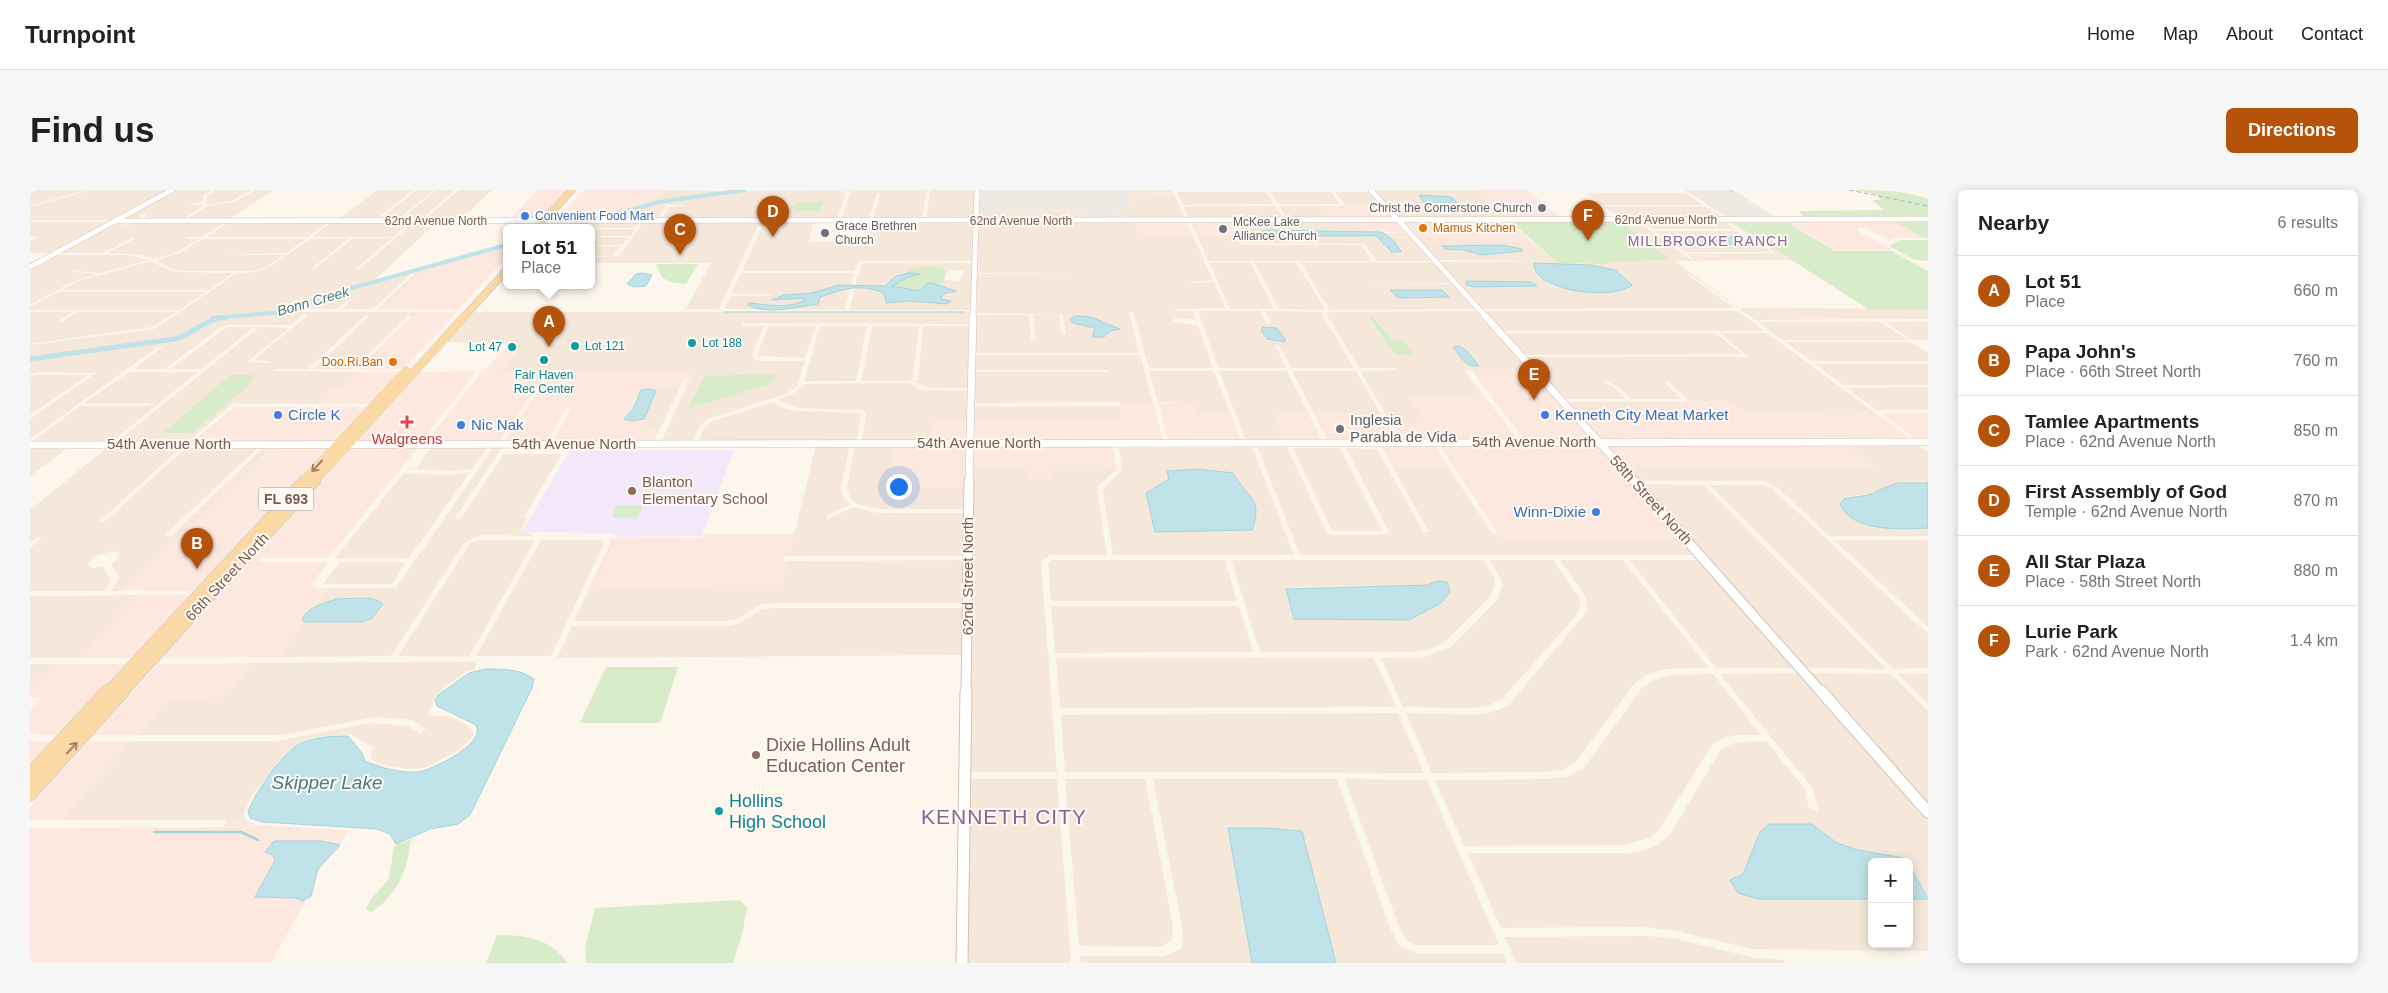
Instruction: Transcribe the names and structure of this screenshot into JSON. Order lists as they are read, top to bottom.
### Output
{
  "streets": {
    "main road": ["54th Avenue North", "FL 693", "66th Street North"],
    "street": ["62nd Avenue North", "58th Street North", "62nd Street North"]
  },
  "crossings": [
    ["62nd Avenue North", "58th Street North"],
    ["62nd Avenue North", "62nd Street North"],
    ["54th Avenue North", "58th Street North"],
    ["54th Avenue North", "62nd Street North"],
    ["54th Avenue North", "66th Street North"]
  ],
  "districts": ["MILLBROOKE RANCH", "KENNETH CITY"],
  "water": ["Bonn Creek", "Skipper Lake"],
  "places": {
    "other": [
      "Christ the Cornerstone Church",
      "Convenient Food Mart",
      "Mamus Kitchen",
      "McKee Lake Alliance Church",
      "Grace Brethren Church",
      "Lot 188",
      "Lot 121",
      "Lot 47",
      "Fair Haven Rec Center",
      "Doo.Ri.Ban",
      "Circle K",
      "Kenneth City Meat Market",
      "Nic Nak",
      "Inglesia Parabla de Vida",
      "Blanton Elementary School",
      "Winn-Dixie",
      "Dixie Hollins Adult Education Center",
      "Hollins High School"
    ],
    "health": ["Walgreens"]
  },
  "page": {
    "header": "Turnpoint",
    "nav": [
      "Home",
      "Map",
      "About",
      "Contact"
    ],
    "buttons": "Directions",
    "title": "Find us",
    "heading": ["Nearby", "6 results"],
    "pins": [
      "D",
      "F",
      "C",
      "A",
      "E",
      "B"
    ],
    "popup": ["Lot 51", "Place"],
    "list": [
      {
        "mark": "A",
        "name": "Lot 51",
        "note": "Place",
        "value": "660 m"
      },
      {
        "mark": "B",
        "name": "Papa John's",
        "note": "Place · 66th Street North",
        "value": "760 m"
      },
      {
        "mark": "C",
        "name": "Tamlee Apartments",
        "note": "Place · 62nd Avenue North",
        "value": "850 m"
      },
      {
        "mark": "D",
        "name": "First Assembly of God",
        "note": "Temple · 62nd Avenue North",
        "value": "870 m"
      },
      {
        "mark": "E",
        "name": "All Star Plaza",
        "note": "Place · 58th Street North",
        "value": "880 m"
      },
      {
        "mark": "F",
        "name": "Lurie Park",
        "note": "Park · 62nd Avenue North",
        "value": "1.4 km"
      }
    ],
    "map_buttons": ["+", "−"]
  }
}
